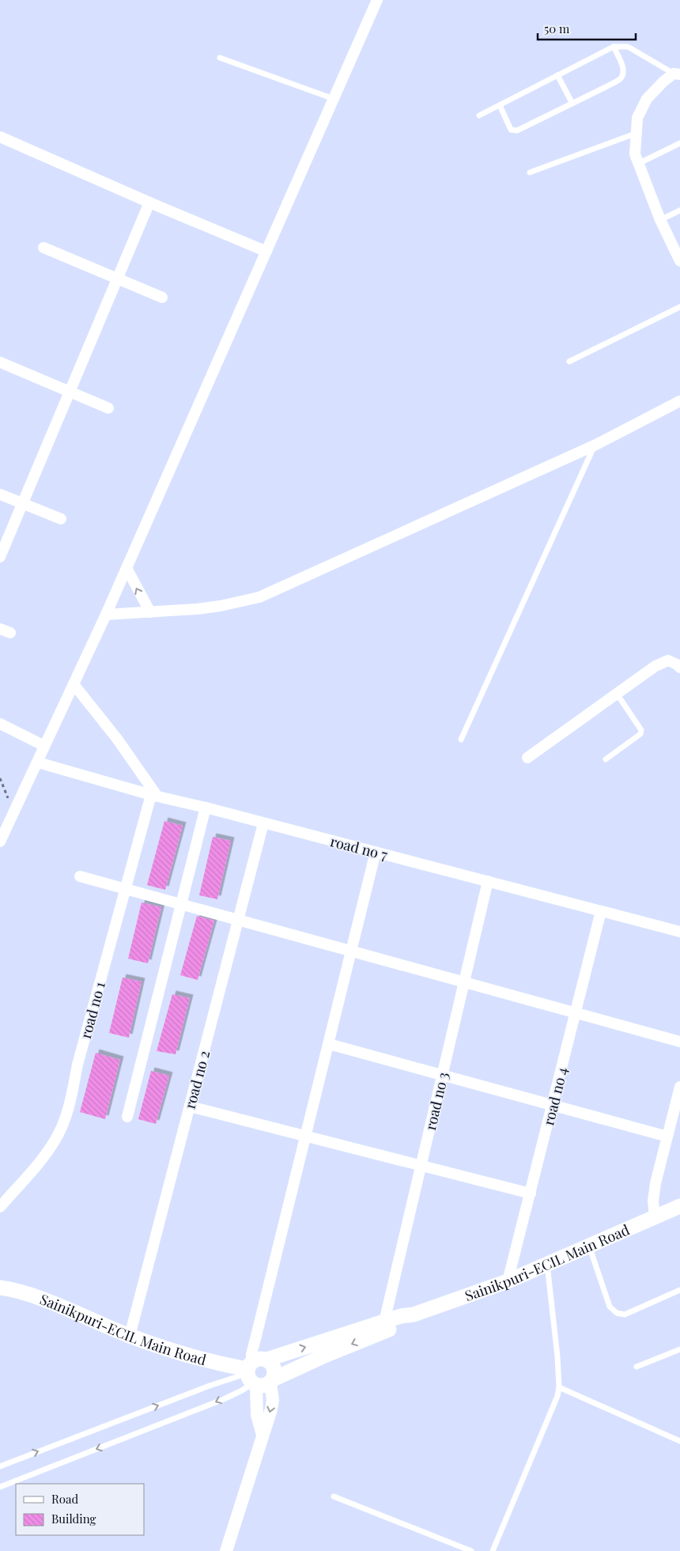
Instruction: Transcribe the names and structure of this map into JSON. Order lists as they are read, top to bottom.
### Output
{
  "streets": {
    "main road": ["Sainikpuri-ECIL Main Road"],
    "street": [
      "road no 7",
      "road no 1",
      "road no 2",
      "road no 4",
      "road no 3"
    ]
  },
  "crossings": [
    ["road no 7", "road no 1"],
    ["road no 7", "road no 2"],
    ["road no 7", "road no 4"],
    ["road no 7", "road no 3"],
    ["road no 2", "Sainikpuri-ECIL Main Road"],
    ["road no 4", "Sainikpuri-ECIL Main Road"],
    ["road no 3", "Sainikpuri-ECIL Main Road"]
  ],
  "legend": ["Road", "Building"],
  "scale_bar": "50 m"
}
